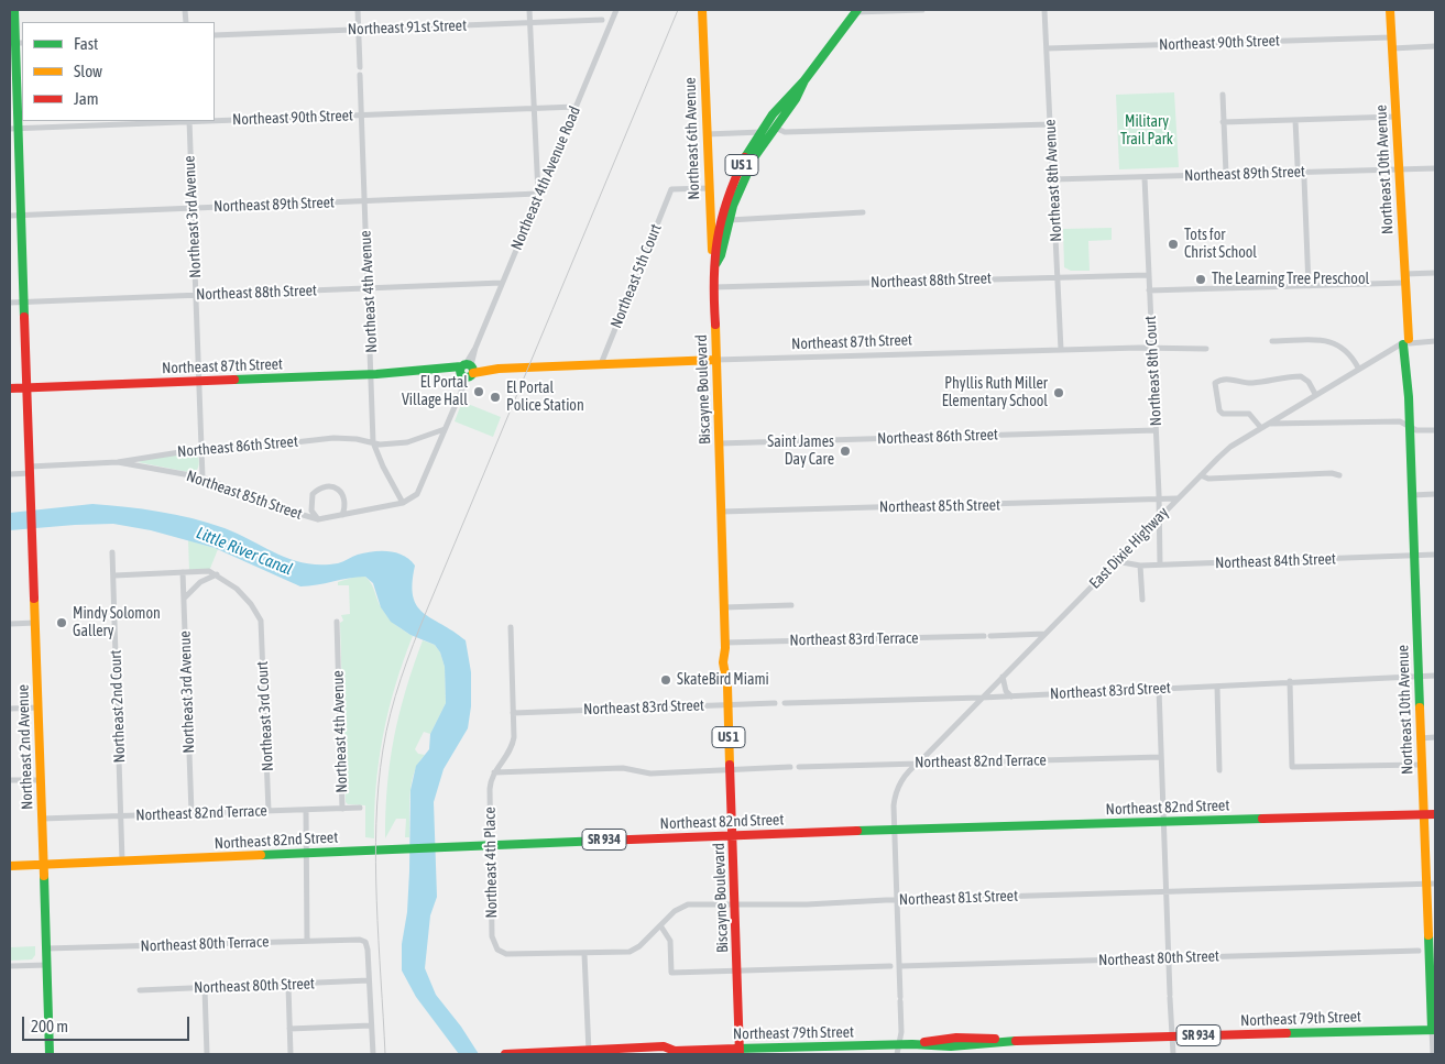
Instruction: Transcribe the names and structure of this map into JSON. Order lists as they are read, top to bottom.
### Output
{
  "streets": {
    "main road": [
      "Northeast 6th Avenue",
      "US 1",
      "Northeast 10th Avenue",
      "Northeast 87th Street",
      "Biscayne Boulevard",
      "Northeast 2nd Avenue",
      "Northeast 82nd Street",
      "SR 934",
      "Northeast 79th Street"
    ],
    "street": [
      "Northeast 91st Street",
      "Northeast 90th Street",
      "Northeast 89th Street",
      "Northeast 4th Avenue Road",
      "Northeast 8th Avenue",
      "Northeast 3rd Avenue",
      "Northeast 5th Court",
      "Northeast 88th Street",
      "Northeast 4th Avenue",
      "Northeast 8th Court",
      "Northeast 86th Street",
      "Northeast 85th Street",
      "East Dixie Highway",
      "Northeast 84th Street",
      "Northeast 83rd Terrace",
      "Northeast 83rd Street",
      "Northeast 2nd Court",
      "Northeast 3rd Court",
      "Northeast 82nd Terrace",
      "Northeast 4th Place",
      "Northeast 81st Street",
      "Northeast 80th Terrace",
      "Northeast 80th Street"
    ]
  },
  "crossings": [
    ["Northeast 91st Street", "Northeast 4th Avenue"],
    ["Northeast 90th Street", "Northeast 10th Avenue"],
    ["Northeast 90th Street", "Northeast 4th Avenue Road"],
    ["Northeast 90th Street", "Northeast 8th Avenue"],
    ["Northeast 90th Street", "Northeast 3rd Avenue"],
    ["Northeast 90th Street", "Northeast 4th Avenue"],
    ["Northeast 90th Street", "Northeast 2nd Avenue"],
    ["Northeast 6th Avenue", "Northeast 5th Court"],
    ["Northeast 6th Avenue", "Biscayne Boulevard"],
    ["Northeast 10th Avenue", "Northeast 89th Street"],
    ["Northeast 10th Avenue", "East Dixie Highway"],
    ["Northeast 10th Avenue", "Northeast 84th Street"],
    ["Northeast 10th Avenue", "Northeast 83rd Street"],
    ["Northeast 10th Avenue", "Northeast 82nd Street"],
    ["Northeast 10th Avenue", "Northeast 81st Street"],
    ["Northeast 10th Avenue", "Northeast 79th Street"],
    ["Northeast 89th Street", "Northeast 4th Avenue Road"],
    ["Northeast 89th Street", "Northeast 8th Avenue"],
    ["Northeast 89th Street", "Northeast 3rd Avenue"],
    ["Northeast 89th Street", "Northeast 4th Avenue"],
    ["Northeast 89th Street", "Northeast 8th Court"],
    ["Northeast 89th Street", "Northeast 2nd Avenue"],
    ["Northeast 4th Avenue Road", "Northeast 88th Street"],
    ["Northeast 4th Avenue Road", "Northeast 4th Avenue"],
    ["Northeast 4th Avenue Road", "Northeast 87th Street"],
    ["Northeast 4th Avenue Road", "Northeast 86th Street"],
    ["Northeast 4th Avenue Road", "Northeast 85th Street"],
    ["Northeast 8th Avenue", "Northeast 88th Street"],
    ["Northeast 8th Avenue", "Northeast 87th Street"],
    ["Northeast 3rd Avenue", "Northeast 88th Street"],
    ["Northeast 3rd Avenue", "Northeast 87th Street"],
    ["Northeast 3rd Avenue", "Northeast 86th Street"],
    ["Northeast 3rd Avenue", "Northeast 85th Street"],
    ["Northeast 3rd Avenue", "Northeast 82nd Terrace"],
    ["Northeast 5th Court", "Northeast 87th Street"],
    ["Northeast 88th Street", "Northeast 4th Avenue"],
    ["Northeast 88th Street", "Northeast 8th Court"],
    ["Northeast 88th Street", "Biscayne Boulevard"],
    ["Northeast 88th Street", "Northeast 2nd Avenue"],
    ["Northeast 4th Avenue", "Northeast 87th Street"],
    ["Northeast 4th Avenue", "Northeast 86th Street"],
    ["Northeast 4th Avenue", "Northeast 85th Street"],
    ["Northeast 4th Avenue", "Northeast 82nd Terrace"],
    ["Northeast 87th Street", "Northeast 8th Court"],
    ["Northeast 87th Street", "Biscayne Boulevard"],
    ["Northeast 87th Street", "Northeast 2nd Avenue"],
    ["Northeast 8th Court", "Northeast 86th Street"],
    ["Northeast 8th Court", "Northeast 85th Street"],
    ["Northeast 8th Court", "East Dixie Highway"],
    ["Northeast 8th Court", "Northeast 84th Street"],
    ["Biscayne Boulevard", "Northeast 86th Street"],
    ["Biscayne Boulevard", "Northeast 85th Street"],
    ["Biscayne Boulevard", "Northeast 83rd Terrace"],
    ["Biscayne Boulevard", "Northeast 83rd Street"],
    ["Biscayne Boulevard", "Northeast 82nd Street"],
    ["Biscayne Boulevard", "Northeast 81st Street"],
    ["Biscayne Boulevard", "Northeast 79th Street"],
    ["Northeast 86th Street", "Northeast 85th Street"],
    ["Northeast 86th Street", "Northeast 2nd Avenue"],
    ["Northeast 85th Street", "East Dixie Highway"],
    ["East Dixie Highway", "Northeast 84th Street"],
    ["East Dixie Highway", "Northeast 83rd Terrace"],
    ["East Dixie Highway", "Northeast 83rd Street"],
    ["East Dixie Highway", "Northeast 82nd Terrace"],
    ["East Dixie Highway", "Northeast 82nd Street"],
    ["Northeast 2nd Court", "Northeast 82nd Terrace"],
    ["Northeast 2nd Court", "Northeast 82nd Street"],
    ["Northeast 3rd Court", "Northeast 82nd Terrace"],
    ["Northeast 2nd Avenue", "Northeast 82nd Terrace"],
    ["Northeast 2nd Avenue", "Northeast 82nd Street"],
    ["Northeast 2nd Avenue", "Northeast 80th Terrace"],
    ["Northeast 82nd Street", "Northeast 4th Place"],
    ["Northeast 4th Place", "Northeast 81st Street"],
    ["Northeast 80th Terrace", "Northeast 80th Street"]
  ],
  "water": ["Little River Canal"],
  "parks": ["Military Trail Park"],
  "places": [
    "Tots for Christ School",
    "The Learning Tree Preschool",
    "El Portal Village Hall",
    "Phyllis Ruth Miller Elementary School",
    "El Portal Police Station",
    "Saint James Day Care",
    "Mindy Solomon Gallery",
    "SkateBird Miami"
  ],
  "legend": ["Fast", "Slow", "Jam"],
  "scale_bar": "200 m"
}
